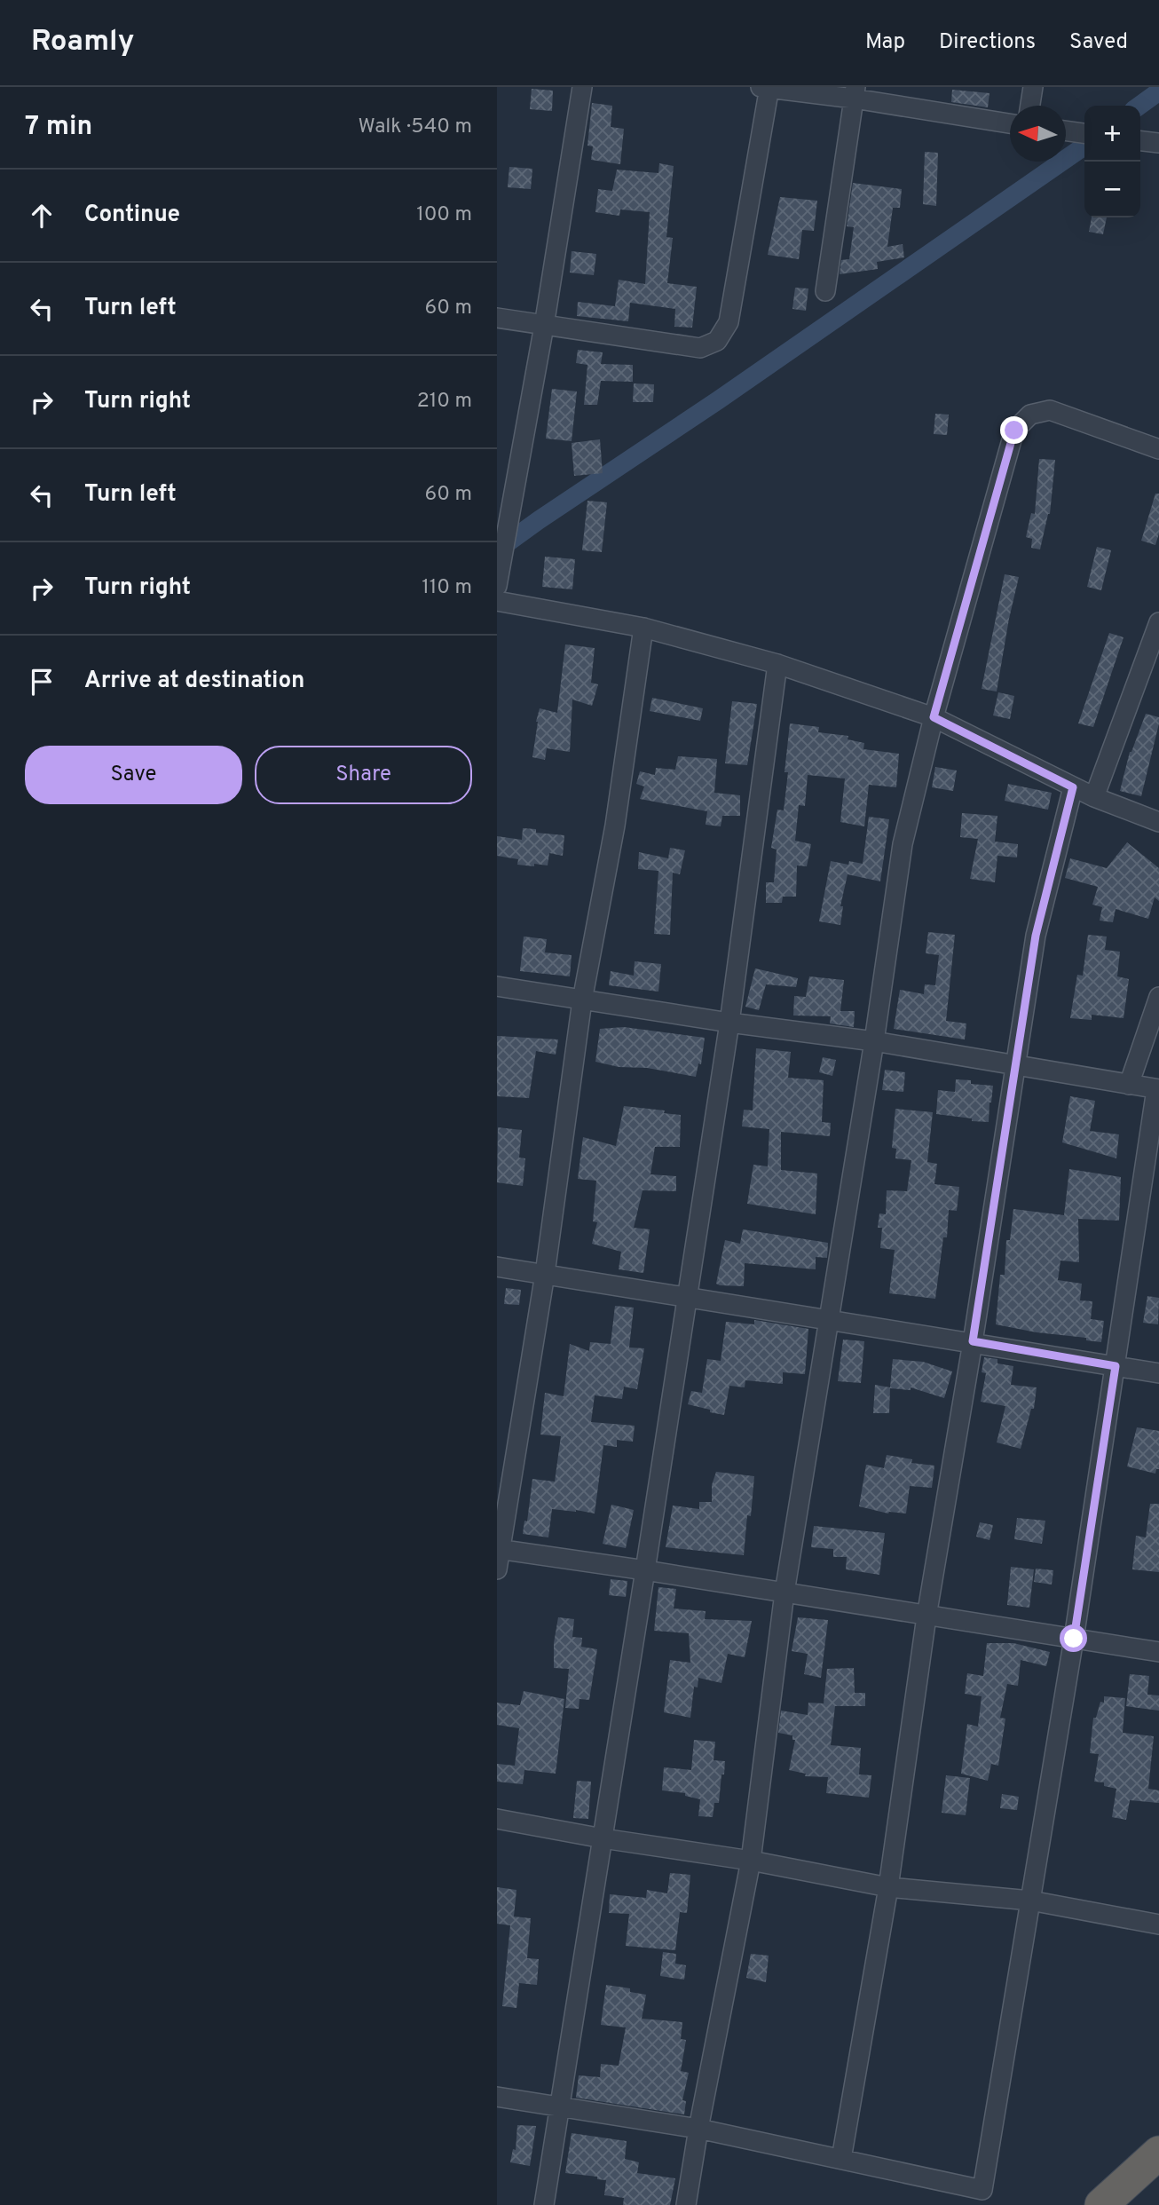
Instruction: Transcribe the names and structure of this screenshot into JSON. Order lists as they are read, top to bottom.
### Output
{
  "north": "left",
  "page": {
    "header": "Roamly",
    "nav": ["Map", "Directions", "Saved"],
    "heading": ["7 min", "Walk · 540 m"],
    "map_buttons": ["+", "−"],
    "list": [
      ["Continue", "100 m"],
      ["Turn left", "60 m"],
      ["Turn right", "210 m"],
      ["Turn left", "60 m"],
      ["Turn right", "110 m"],
      "Arrive at destination"
    ],
    "buttons": ["Save", "Share"]
  }
}
